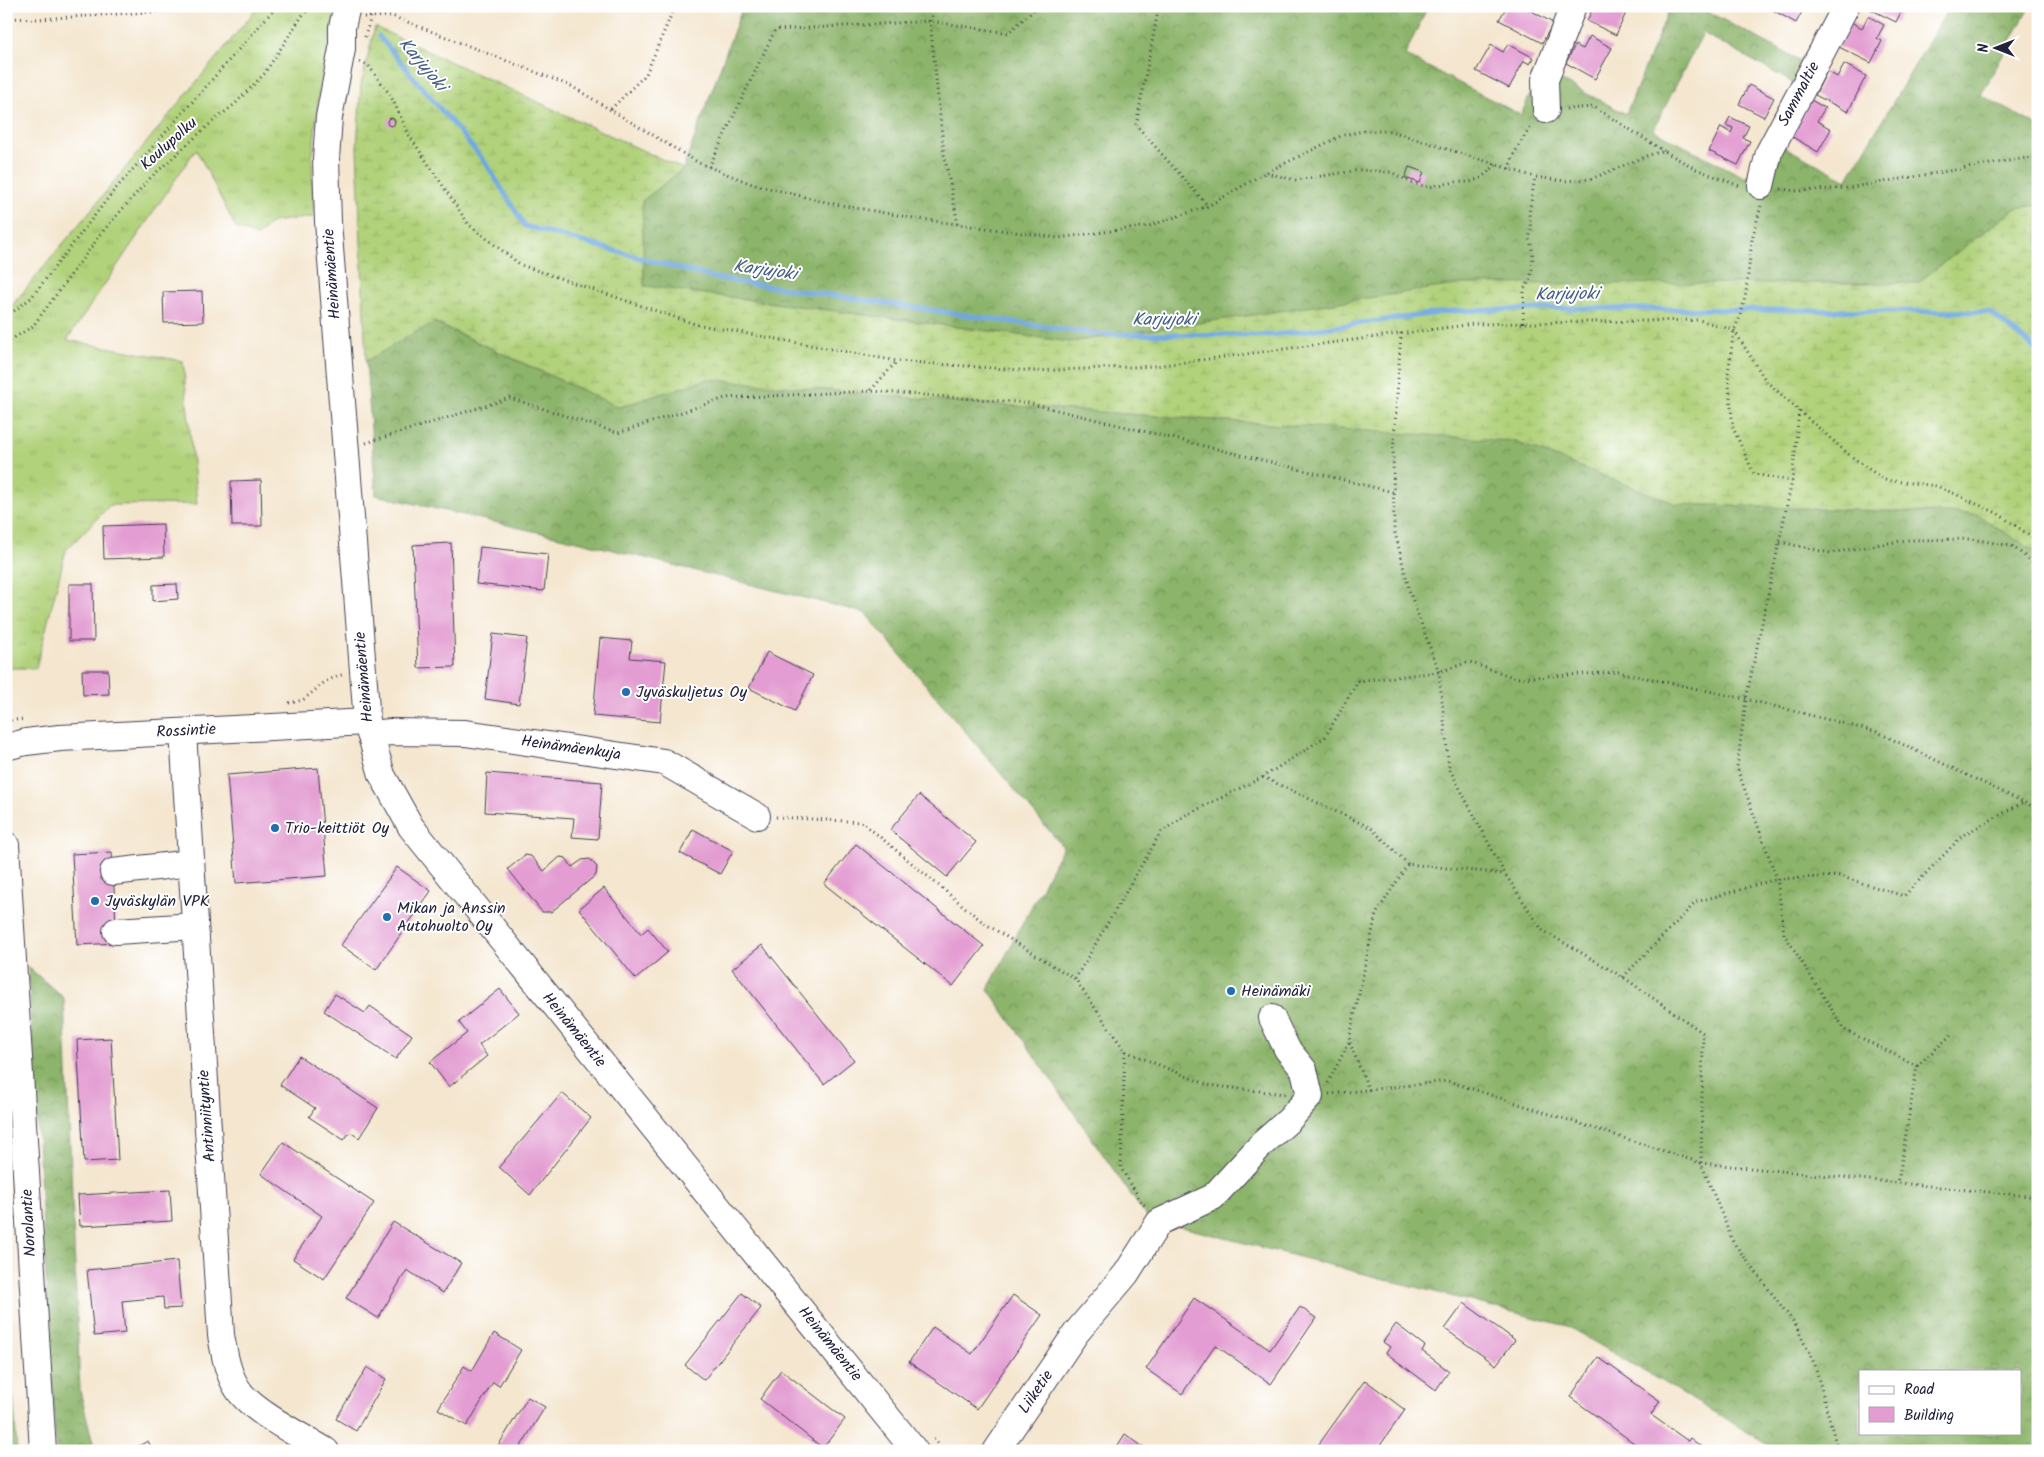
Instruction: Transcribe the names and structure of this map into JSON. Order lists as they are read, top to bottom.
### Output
{
  "streets": {
    "street": [
      "Sammaltie",
      "Heinämäentie",
      "Rossintie",
      "Heinämäenkuja",
      "Antinniityntie",
      "Norolantie",
      "Liiketie"
    ],
    "path": ["Koulupolku"]
  },
  "crossings": [
    ["Koulupolku", "Heinämäentie"],
    ["Heinämäentie", "Rossintie"],
    ["Heinämäentie", "Heinämäenkuja"],
    ["Rossintie", "Heinämäenkuja"],
    ["Rossintie", "Antinniityntie"]
  ],
  "water": ["Karjujoki"],
  "places": [
    "Jyväskuljetus Oy",
    "Trio-keittiöt Oy",
    "Jyväskylän VPK",
    "Mikan ja Anssin Autohuolto Oy",
    "Heinämäki"
  ],
  "legend": ["Road", "Building"],
  "north": "left"
}
